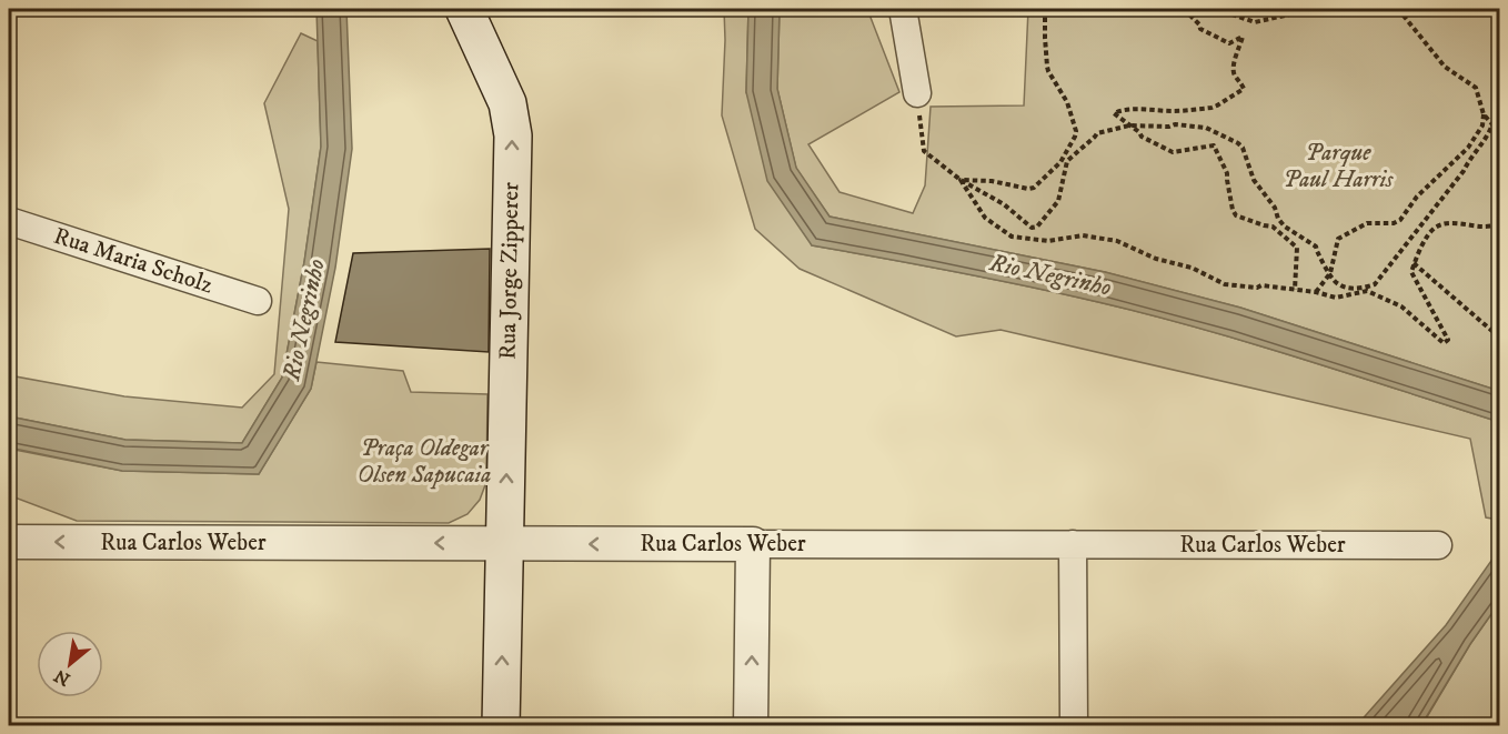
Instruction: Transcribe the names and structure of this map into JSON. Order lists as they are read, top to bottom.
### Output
{
  "streets": {
    "main road": ["Rua Jorge Zipperer"],
    "street": ["Rua Maria Scholz", "Rua Carlos Weber"]
  },
  "crossings": [
    ["Rua Jorge Zipperer", "Rua Carlos Weber"]
  ],
  "one_way": ["Rua Jorge Zipperer", "Rua Carlos Weber"],
  "water": ["Rio Negrinho"],
  "parks": ["Parque Paul Harris", "Praça Oldegar Olsen Sapucaia"],
  "north": "bottom left"
}
